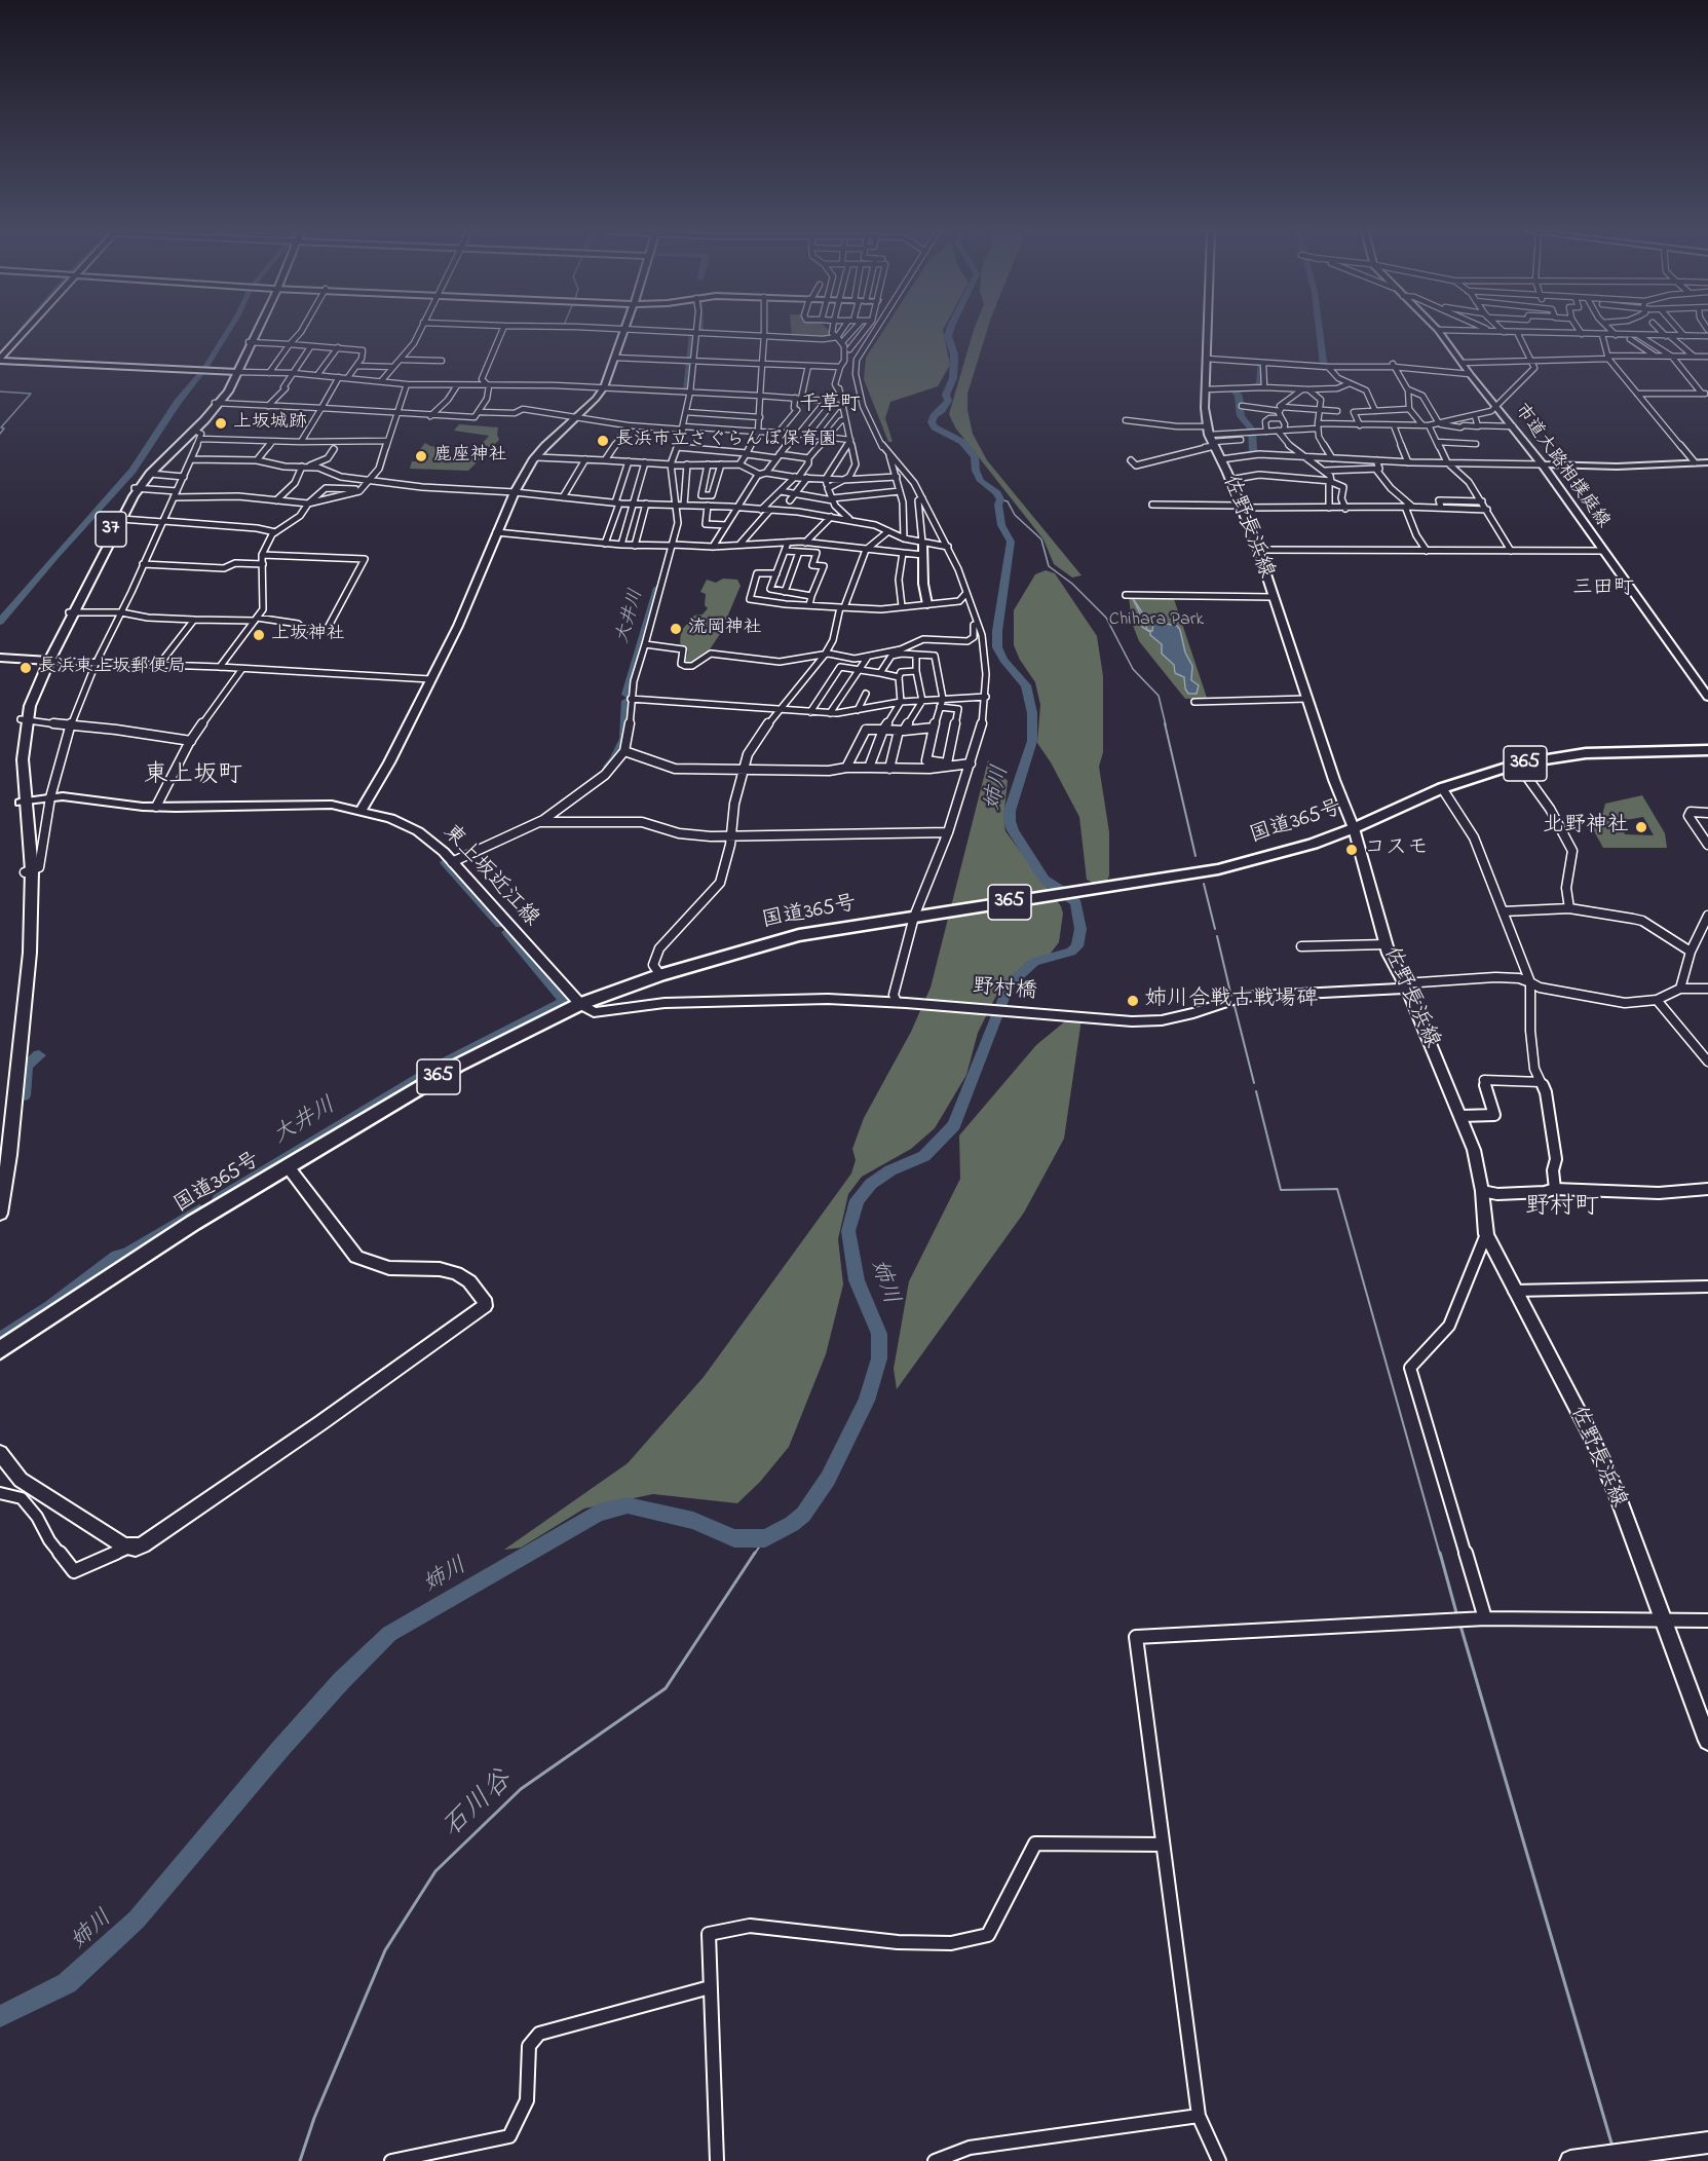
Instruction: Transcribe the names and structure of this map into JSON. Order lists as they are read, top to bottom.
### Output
{
  "streets": {
    "highway": ["365", "国道365号"],
    "main road": ["37"],
    "street": [
      "市道大路相撲庭線",
      "佐野長浜線",
      "東上坂近江線",
      "野村橋"
    ]
  },
  "crossings": [
    ["佐野長浜線", "国道365号"],
    ["佐野長浜線", "野村橋"],
    ["37", "東上坂近江線"],
    ["国道365号", "東上坂近江線"],
    ["国道365号", "野村橋"],
    ["東上坂近江線", "野村橋"]
  ],
  "districts": [
    "千草町",
    "三田町",
    "東上坂町",
    "野村町"
  ],
  "water": ["大井川", "姉川", "石川谷"],
  "parks": ["Chihara Park"],
  "places": [
    "上坂城跡",
    "長浜市立さぐらんぼ保育園",
    "鹿座神社",
    "流岡神社",
    "上坂神社",
    "長浜東上坂郵便局",
    "北野神社",
    "コスモ",
    "姉川合戦古戦場碑"
  ]
}
